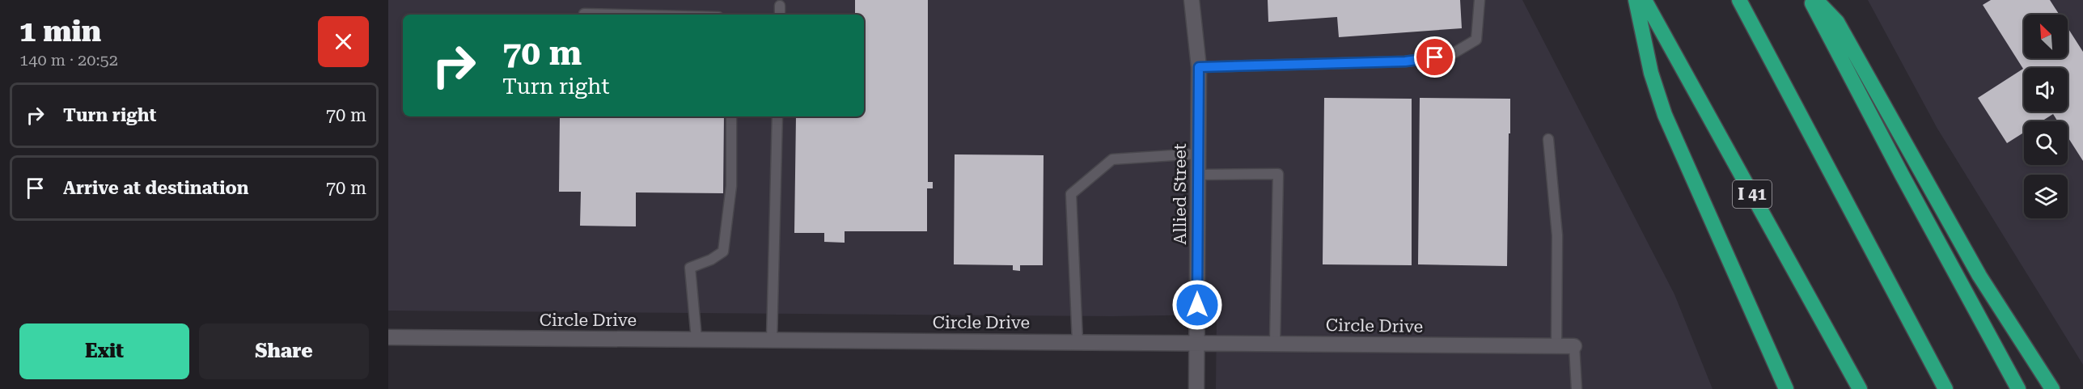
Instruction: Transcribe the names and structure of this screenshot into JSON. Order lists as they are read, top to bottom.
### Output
{
  "streets": {
    "highway": ["I 41"],
    "street": ["Allied Street", "Circle Drive"]
  },
  "crossings": [
    ["Allied Street", "Circle Drive"]
  ],
  "north": "top left",
  "page": {
    "heading": ["1 min", "140 m · 20:52"],
    "turn": ["70 m", "Turn right"],
    "list": [
      {
        "name": "Turn right",
        "value": "70 m"
      },
      {
        "name": "Arrive at destination",
        "value": "70 m"
      }
    ],
    "buttons": ["Exit", "Share"]
  }
}
